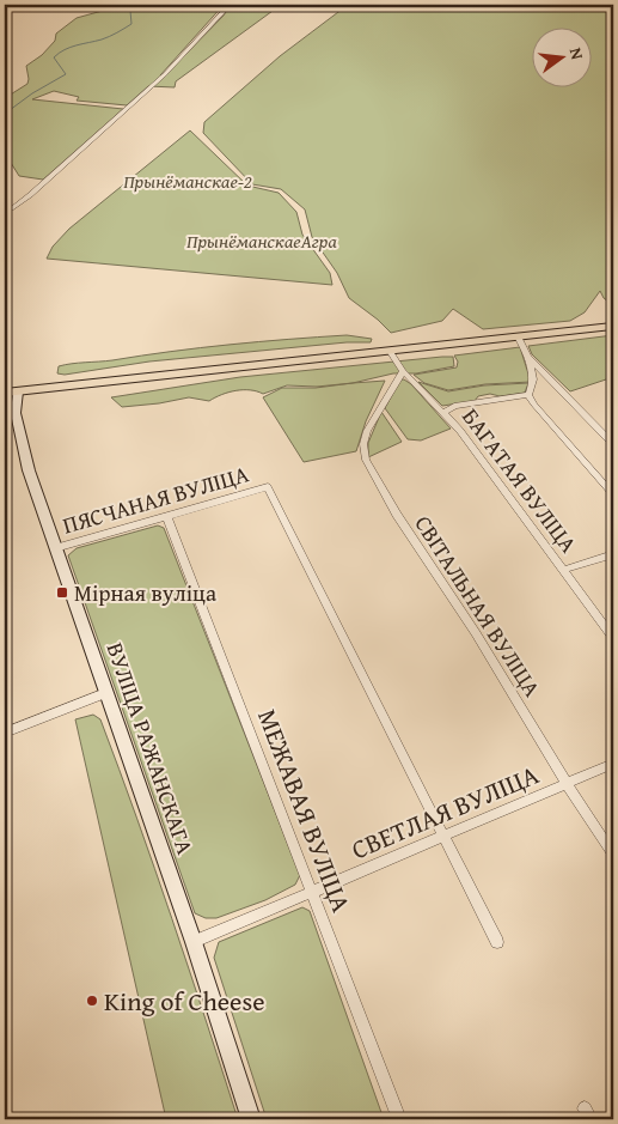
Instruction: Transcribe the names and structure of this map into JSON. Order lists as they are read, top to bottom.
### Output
{
  "streets": {
    "street": [
      "БАГАТАЯ ВУЛІЦА",
      "ПЯСЧАНАЯ ВУЛІЦА",
      "СВІТАЛЬНАЯ ВУЛІЦА",
      "ВУЛІЦА РАЖАНСКАГА",
      "МЕЖАВАЯ ВУЛІЦА",
      "СВЕТЛАЯ ВУЛІЦА"
    ]
  },
  "crossings": [
    ["БАГАТАЯ ВУЛІЦА", "СВІТАЛЬНАЯ ВУЛІЦА"],
    ["ПЯСЧАНАЯ ВУЛІЦА", "ВУЛІЦА РАЖАНСКАГА"],
    ["ПЯСЧАНАЯ ВУЛІЦА", "МЕЖАВАЯ ВУЛІЦА"],
    ["ПЯСЧАНАЯ ВУЛІЦА", "СВЕТЛАЯ ВУЛІЦА"],
    ["СВІТАЛЬНАЯ ВУЛІЦА", "СВЕТЛАЯ ВУЛІЦА"],
    ["ВУЛІЦА РАЖАНСКАГА", "СВЕТЛАЯ ВУЛІЦА"],
    ["МЕЖАВАЯ ВУЛІЦА", "СВЕТЛАЯ ВУЛІЦА"]
  ],
  "parks": ["Прынёманскае-2", "ПрынёманскаеАгра"],
  "places": {
    "transit": ["Мірная вуліца"],
    "other": ["King of Cheese"]
  },
  "north": "right"
}
